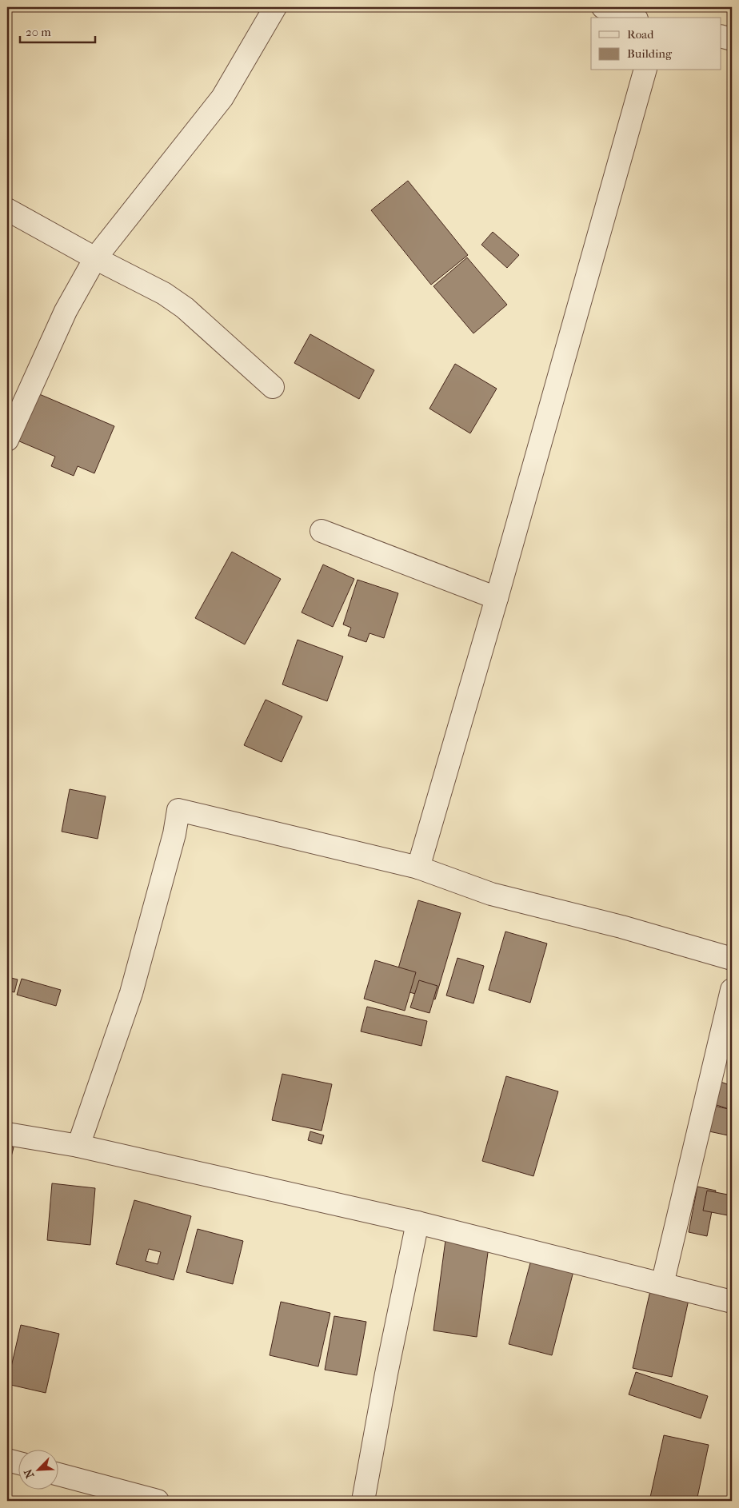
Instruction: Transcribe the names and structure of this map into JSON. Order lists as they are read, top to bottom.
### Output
{
  "legend": ["Road", "Building"],
  "scale_bar": "20 m",
  "north": "bottom left"
}
